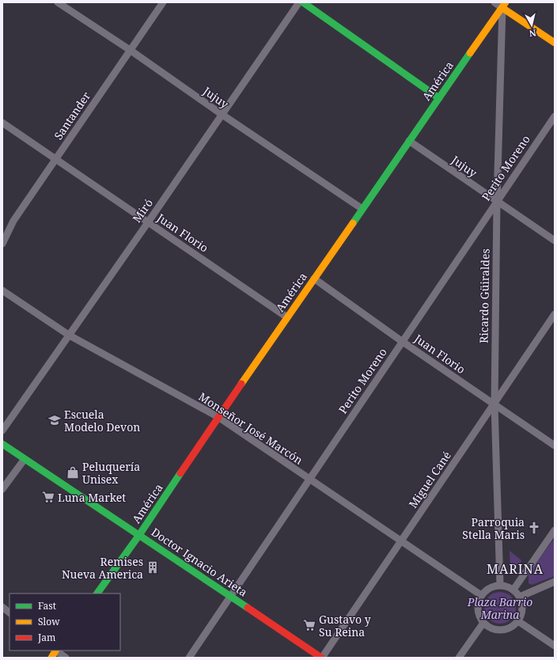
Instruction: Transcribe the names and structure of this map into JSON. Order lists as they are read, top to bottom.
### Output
{
  "streets": {
    "street": [
      "América",
      "Jujuy",
      "Santander",
      "Perito Moreno",
      "Miró",
      "Juan Florio",
      "Ricardo Güiraldes",
      "Monseñor José Marcón",
      "Miguel Cané",
      "Doctor Ignacio Arieta"
    ]
  },
  "crossings": [
    ["América", "Jujuy"],
    ["América", "Juan Florio"],
    ["América", "Ricardo Güiraldes"],
    ["América", "Monseñor José Marcón"],
    ["América", "Doctor Ignacio Arieta"],
    ["Jujuy", "Santander"],
    ["Jujuy", "Perito Moreno"],
    ["Jujuy", "Miró"],
    ["Jujuy", "Ricardo Güiraldes"],
    ["Santander", "Juan Florio"],
    ["Perito Moreno", "Juan Florio"],
    ["Perito Moreno", "Ricardo Güiraldes"],
    ["Perito Moreno", "Monseñor José Marcón"],
    ["Perito Moreno", "Doctor Ignacio Arieta"],
    ["Miró", "Juan Florio"],
    ["Miró", "Monseñor José Marcón"],
    ["Juan Florio", "Ricardo Güiraldes"],
    ["Juan Florio", "Miguel Cané"],
    ["Ricardo Güiraldes", "Monseñor José Marcón"],
    ["Ricardo Güiraldes", "Miguel Cané"],
    ["Monseñor José Marcón", "Miguel Cané"],
    ["Miguel Cané", "Doctor Ignacio Arieta"]
  ],
  "districts": ["MARINA"],
  "parks": ["Plaza Barrio Marina"],
  "places": {
    "school or university": ["Escuela Modelo Devon"],
    "shop": ["Peluquería Unisex"],
    "supermarket": ["Luna Market", "Gustavo y Su Reina"],
    "church": ["Parroquia Stella Maris"],
    "building": ["Remises Nueva America"]
  },
  "legend": ["Fast", "Slow", "Jam"],
  "north": "bottom"
}
